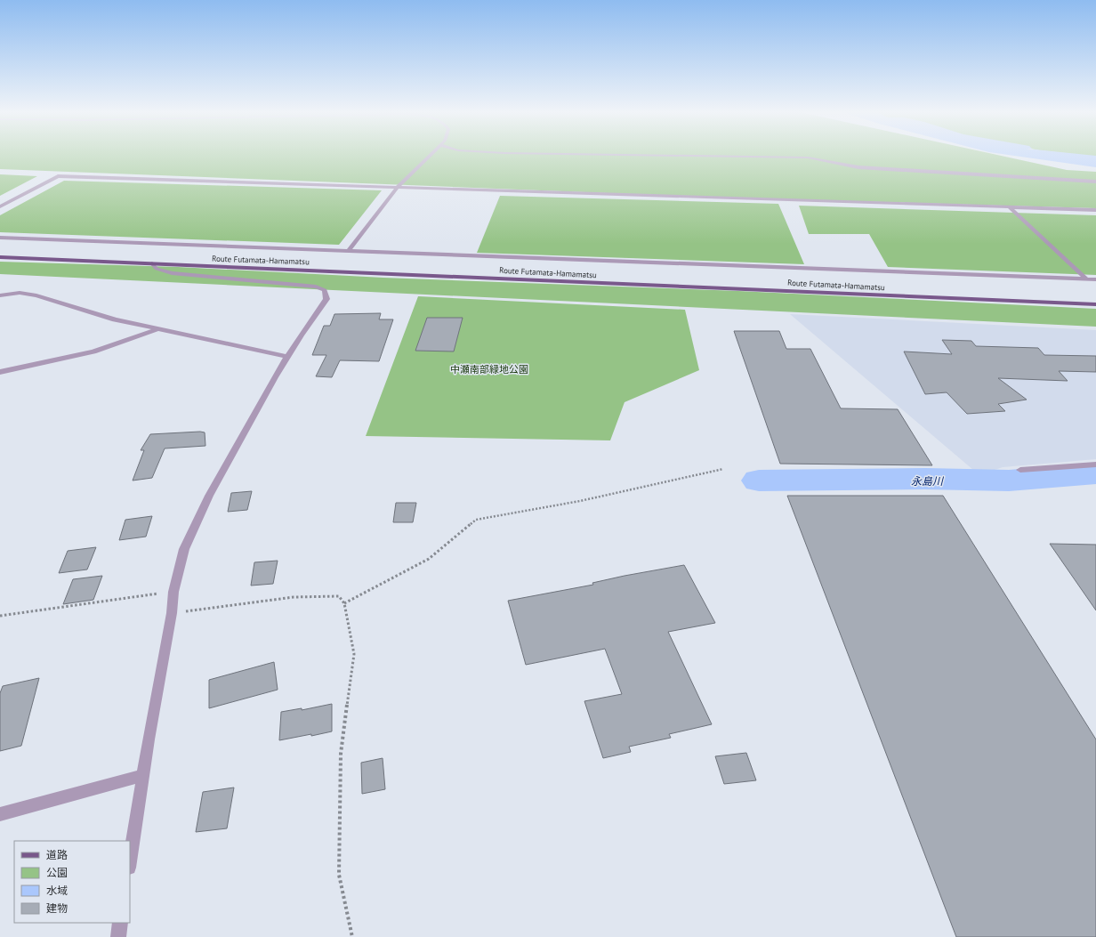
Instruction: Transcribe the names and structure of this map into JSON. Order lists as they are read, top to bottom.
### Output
{
  "streets": {
    "main road": ["Route Futamata-Hamamatsu"]
  },
  "water": ["永島川"],
  "parks": ["中瀬南部緑地公園"],
  "legend": [
    "道路",
    "公園",
    "水域",
    "建物"
  ]
}
